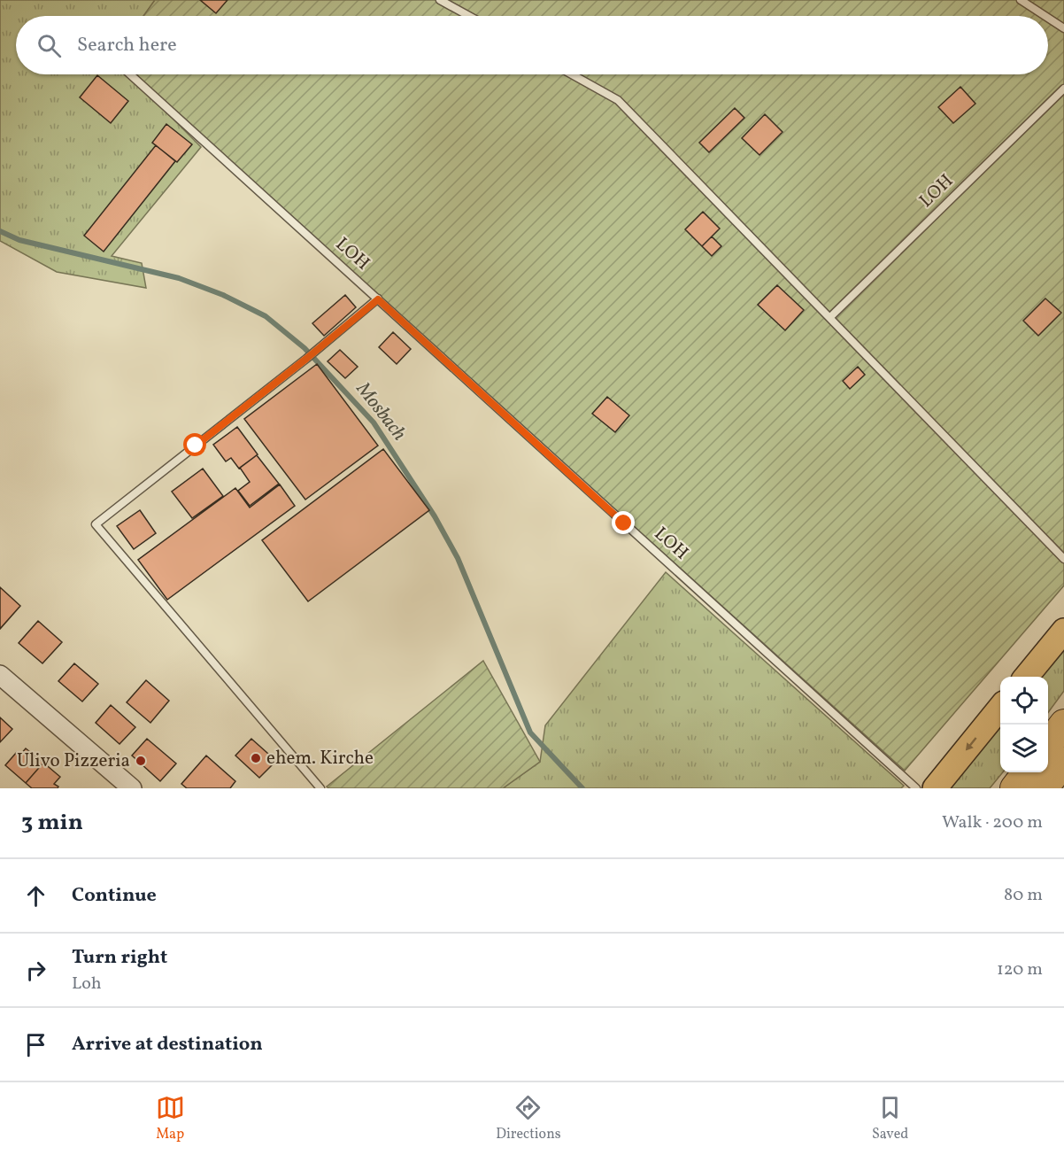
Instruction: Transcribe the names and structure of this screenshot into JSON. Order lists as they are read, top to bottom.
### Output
{
  "streets": {
    "lane": ["LOH"]
  },
  "water": ["Mosbach"],
  "places": ["ehem. Kirche", "Ulivo Pizzeria"],
  "page": {
    "search": "Search here",
    "heading": ["3 min", "Walk · 200 m"],
    "list": [
      ["Continue", "80 m"],
      ["Turn right", "Loh", "120 m"],
      "Arrive at destination"
    ],
    "nav": ["Map", "Directions", "Saved"]
  }
}
